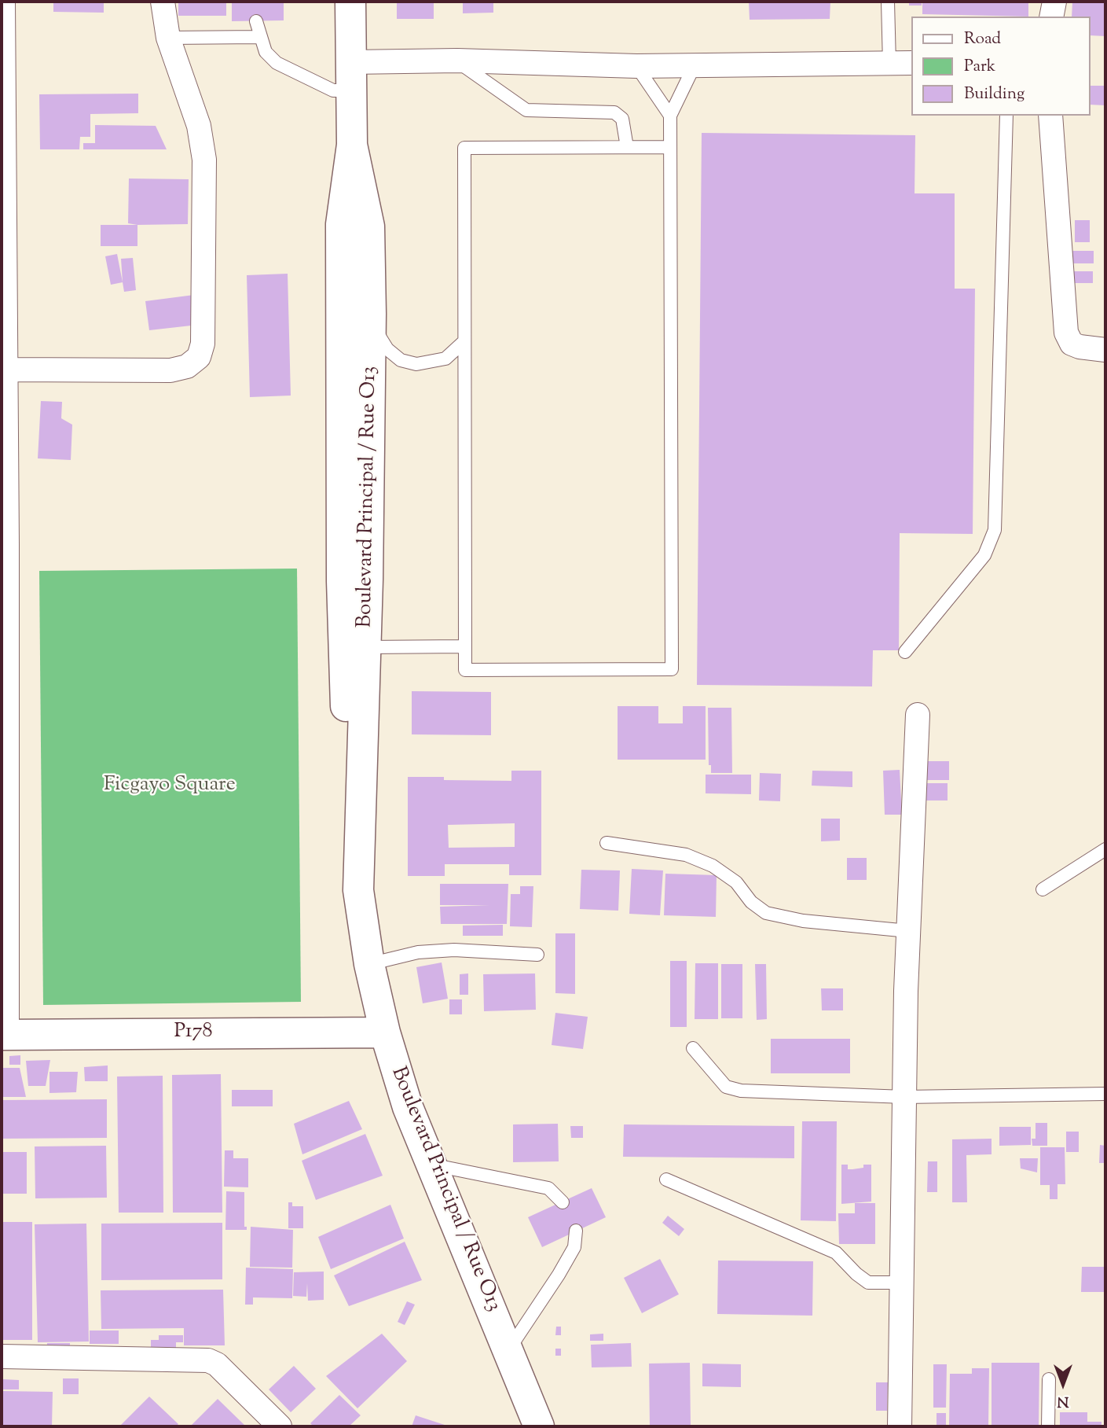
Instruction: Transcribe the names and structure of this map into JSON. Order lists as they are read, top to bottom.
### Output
{
  "streets": {
    "main road": ["Boulevard Principal / Rue O13", "P178"]
  },
  "crossings": [
    ["Boulevard Principal / Rue O13", "P178"]
  ],
  "parks": ["Ficgayo Square"],
  "legend": ["Road", "Park", "Building"],
  "north": "bottom"
}
